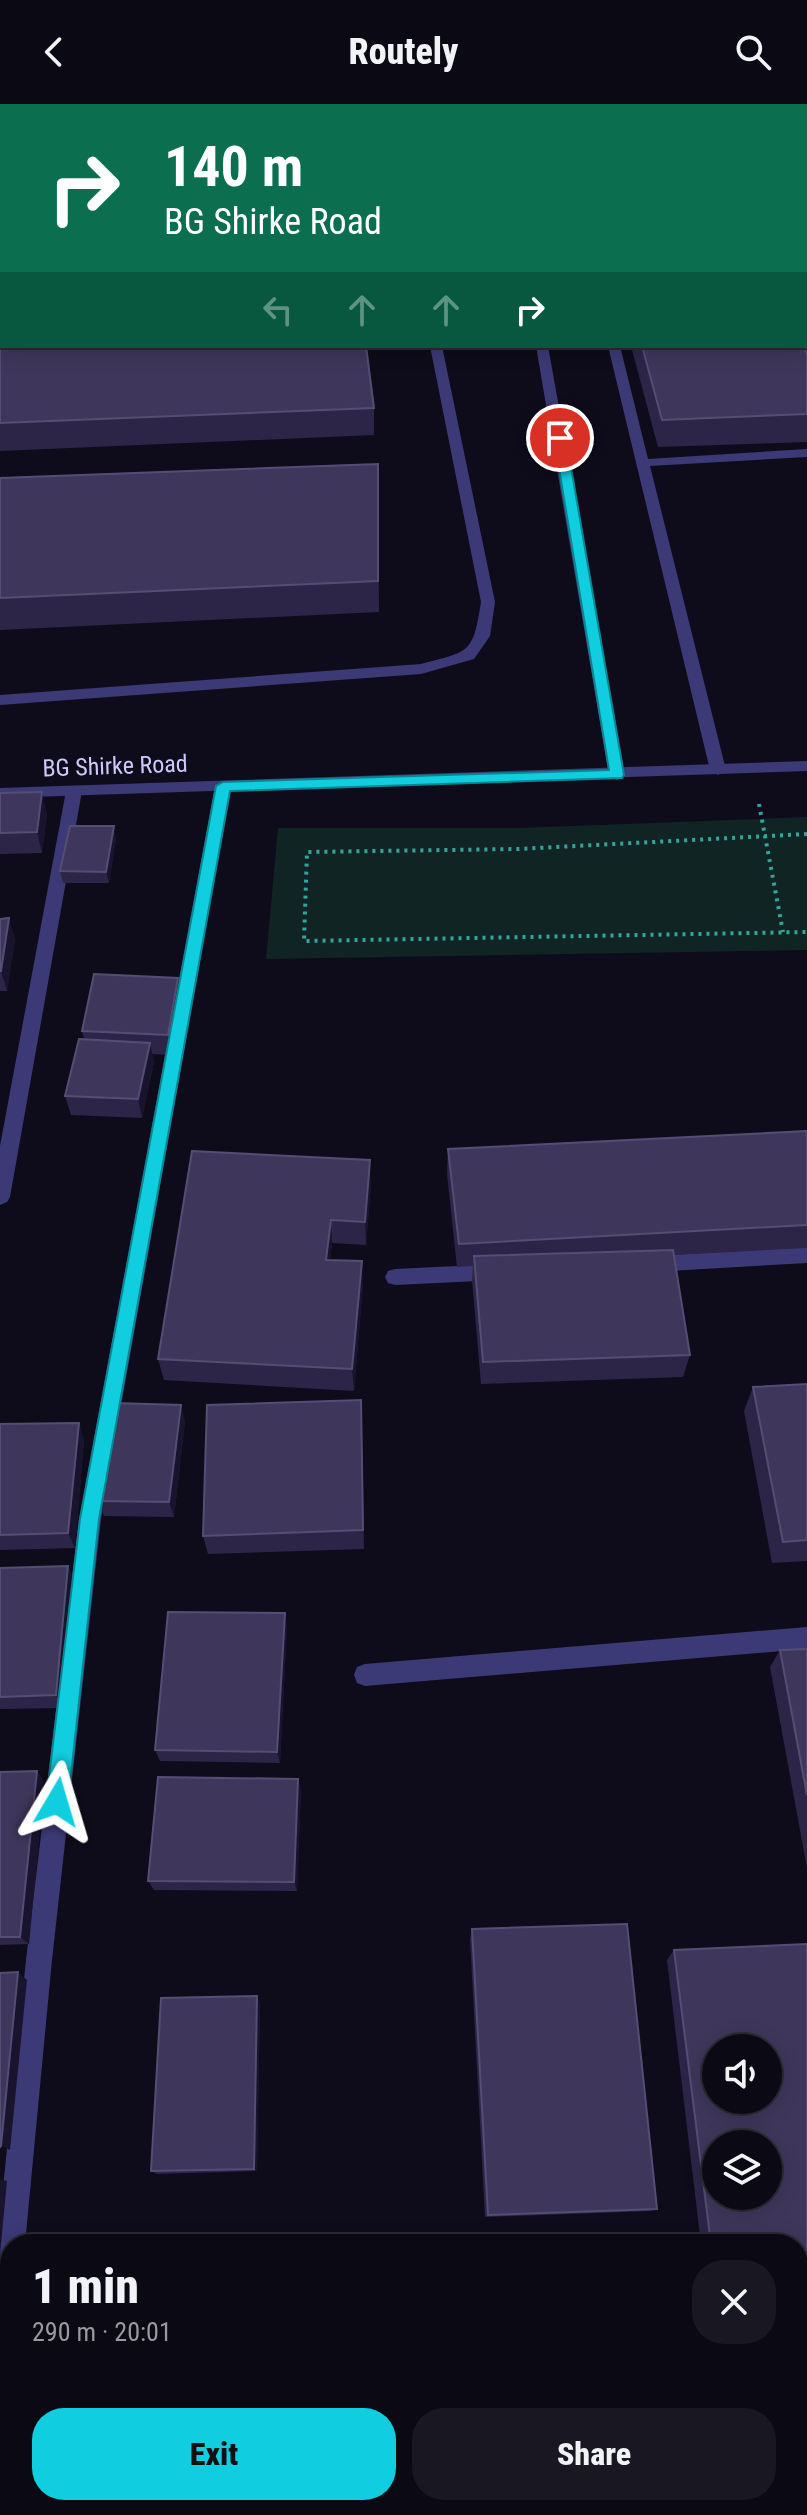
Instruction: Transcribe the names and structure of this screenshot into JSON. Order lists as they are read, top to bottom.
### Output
{
  "streets": {
    "street": ["BG Shirke Road"]
  },
  "page": {
    "header": "Routely",
    "turn": ["140 m", "BG Shirke Road"],
    "heading": ["1 min", "290 m · 20:01"],
    "buttons": ["Exit", "Share"]
  }
}
